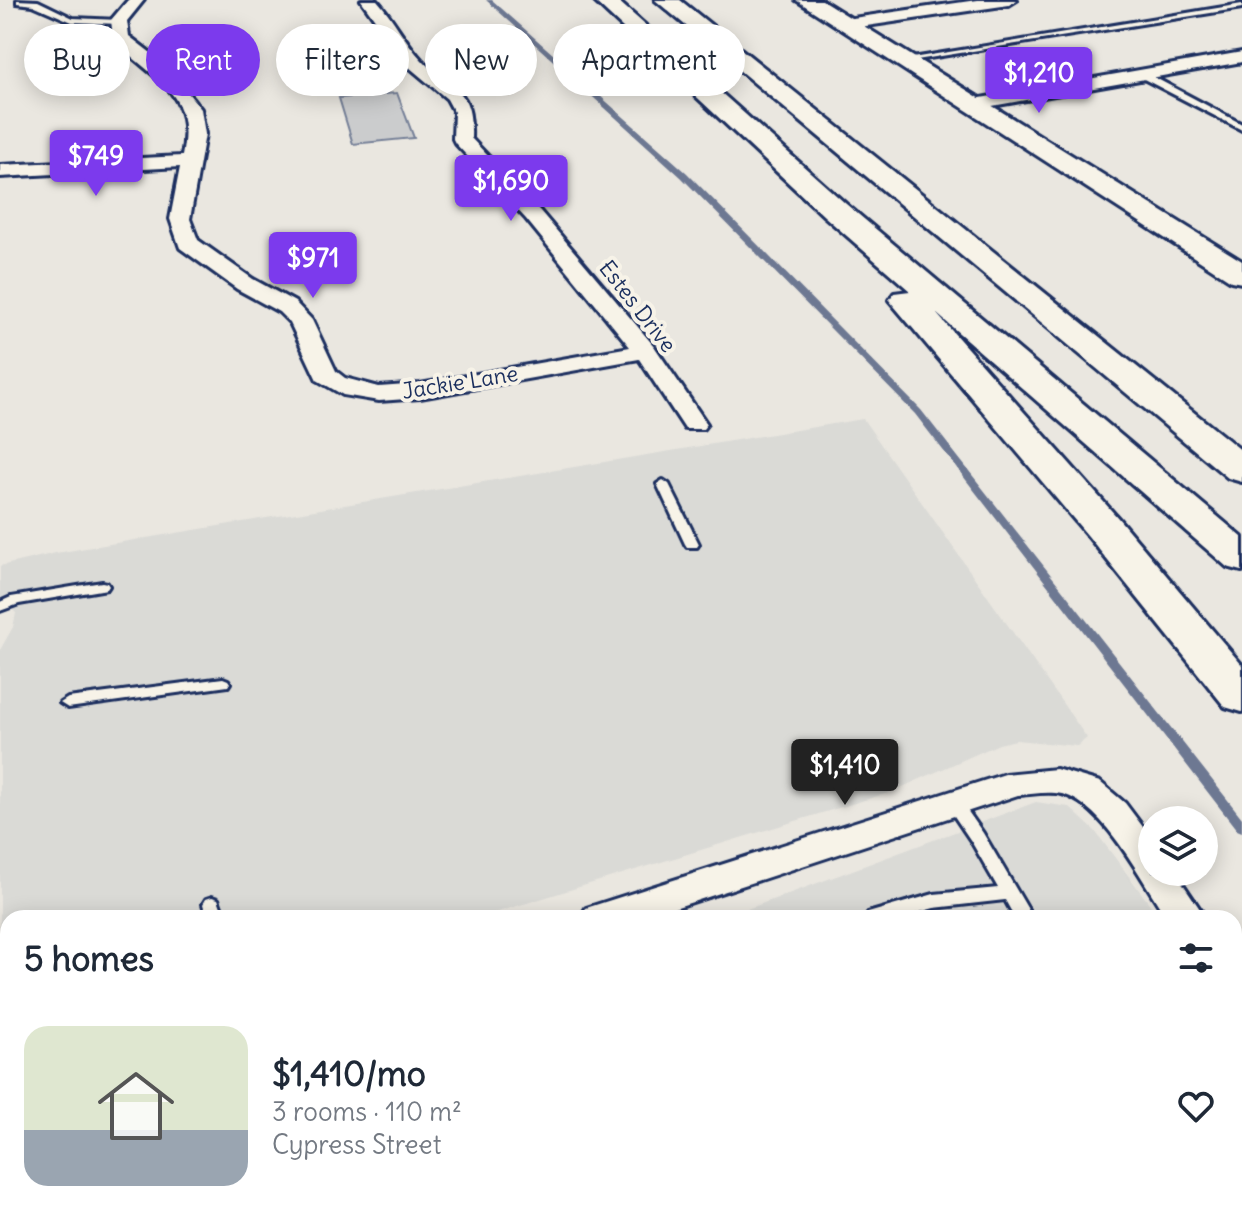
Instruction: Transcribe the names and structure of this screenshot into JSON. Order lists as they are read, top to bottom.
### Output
{
  "streets": {
    "street": ["Estes Drive", "Jackie Lane"]
  },
  "crossings": [
    ["Estes Drive", "Jackie Lane"]
  ],
  "page": {
    "chip": [
      "Buy",
      "Rent",
      "Filters",
      "New",
      "Apartment"
    ],
    "price": [
      "$1,210",
      "$749",
      "$1,690",
      "$971",
      "$1,410"
    ],
    "heading": "5 homes",
    "list": [
      {
        "name": "$1,410/mo",
        "note": "3 rooms · 110 m² · Cypress Street"
      }
    ]
  }
}
